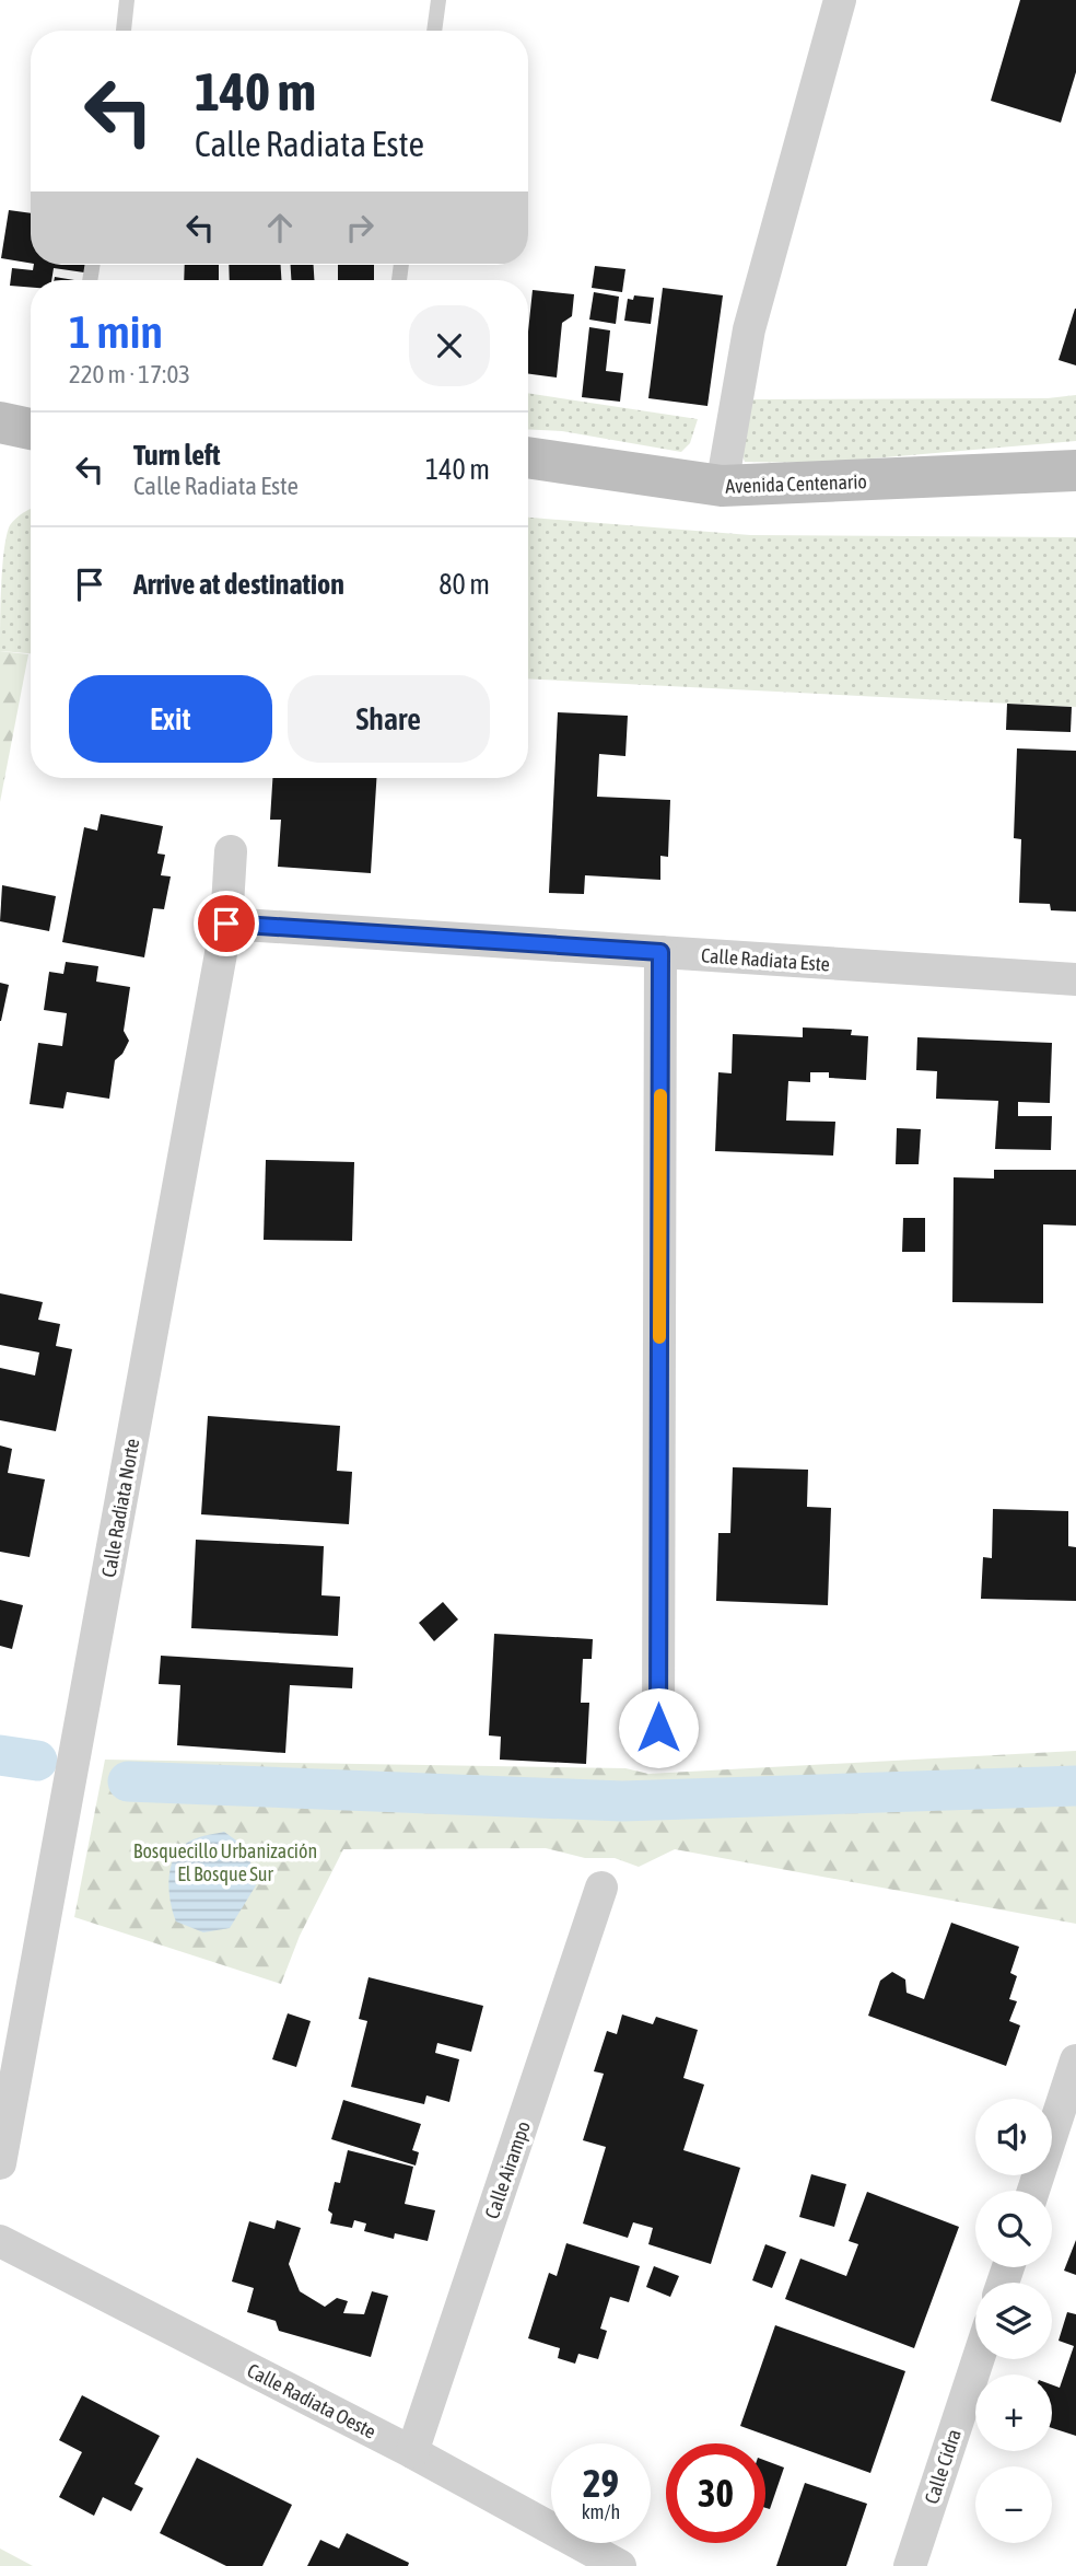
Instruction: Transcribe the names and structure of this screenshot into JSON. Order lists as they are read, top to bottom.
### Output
{
  "streets": {
    "main road": ["Avenida Centenario"],
    "street": [
      "Calle Radiata Este",
      "Calle Radiata Norte",
      "Calle Airampo",
      "Calle Radiata Oeste",
      "Calle Cidra"
    ]
  },
  "crossings": [
    ["Calle Radiata Este", "Calle Radiata Norte"],
    ["Calle Airampo", "Calle Radiata Oeste"]
  ],
  "parks": ["Bosquecillo Urbanización El Bosque Sur"],
  "page": {
    "turn": ["140 m", "Calle Radiata Este"],
    "heading": ["1 min", "220 m · 17:03"],
    "list": [
      {
        "name": "Turn left",
        "note": "Calle Radiata Este",
        "value": "140 m"
      },
      {
        "name": "Arrive at destination",
        "value": "80 m"
      }
    ],
    "buttons": ["Exit", "Share"],
    "map_buttons": ["+", "−"],
    "speed": "29 km/h",
    "limit": "30"
  }
}
